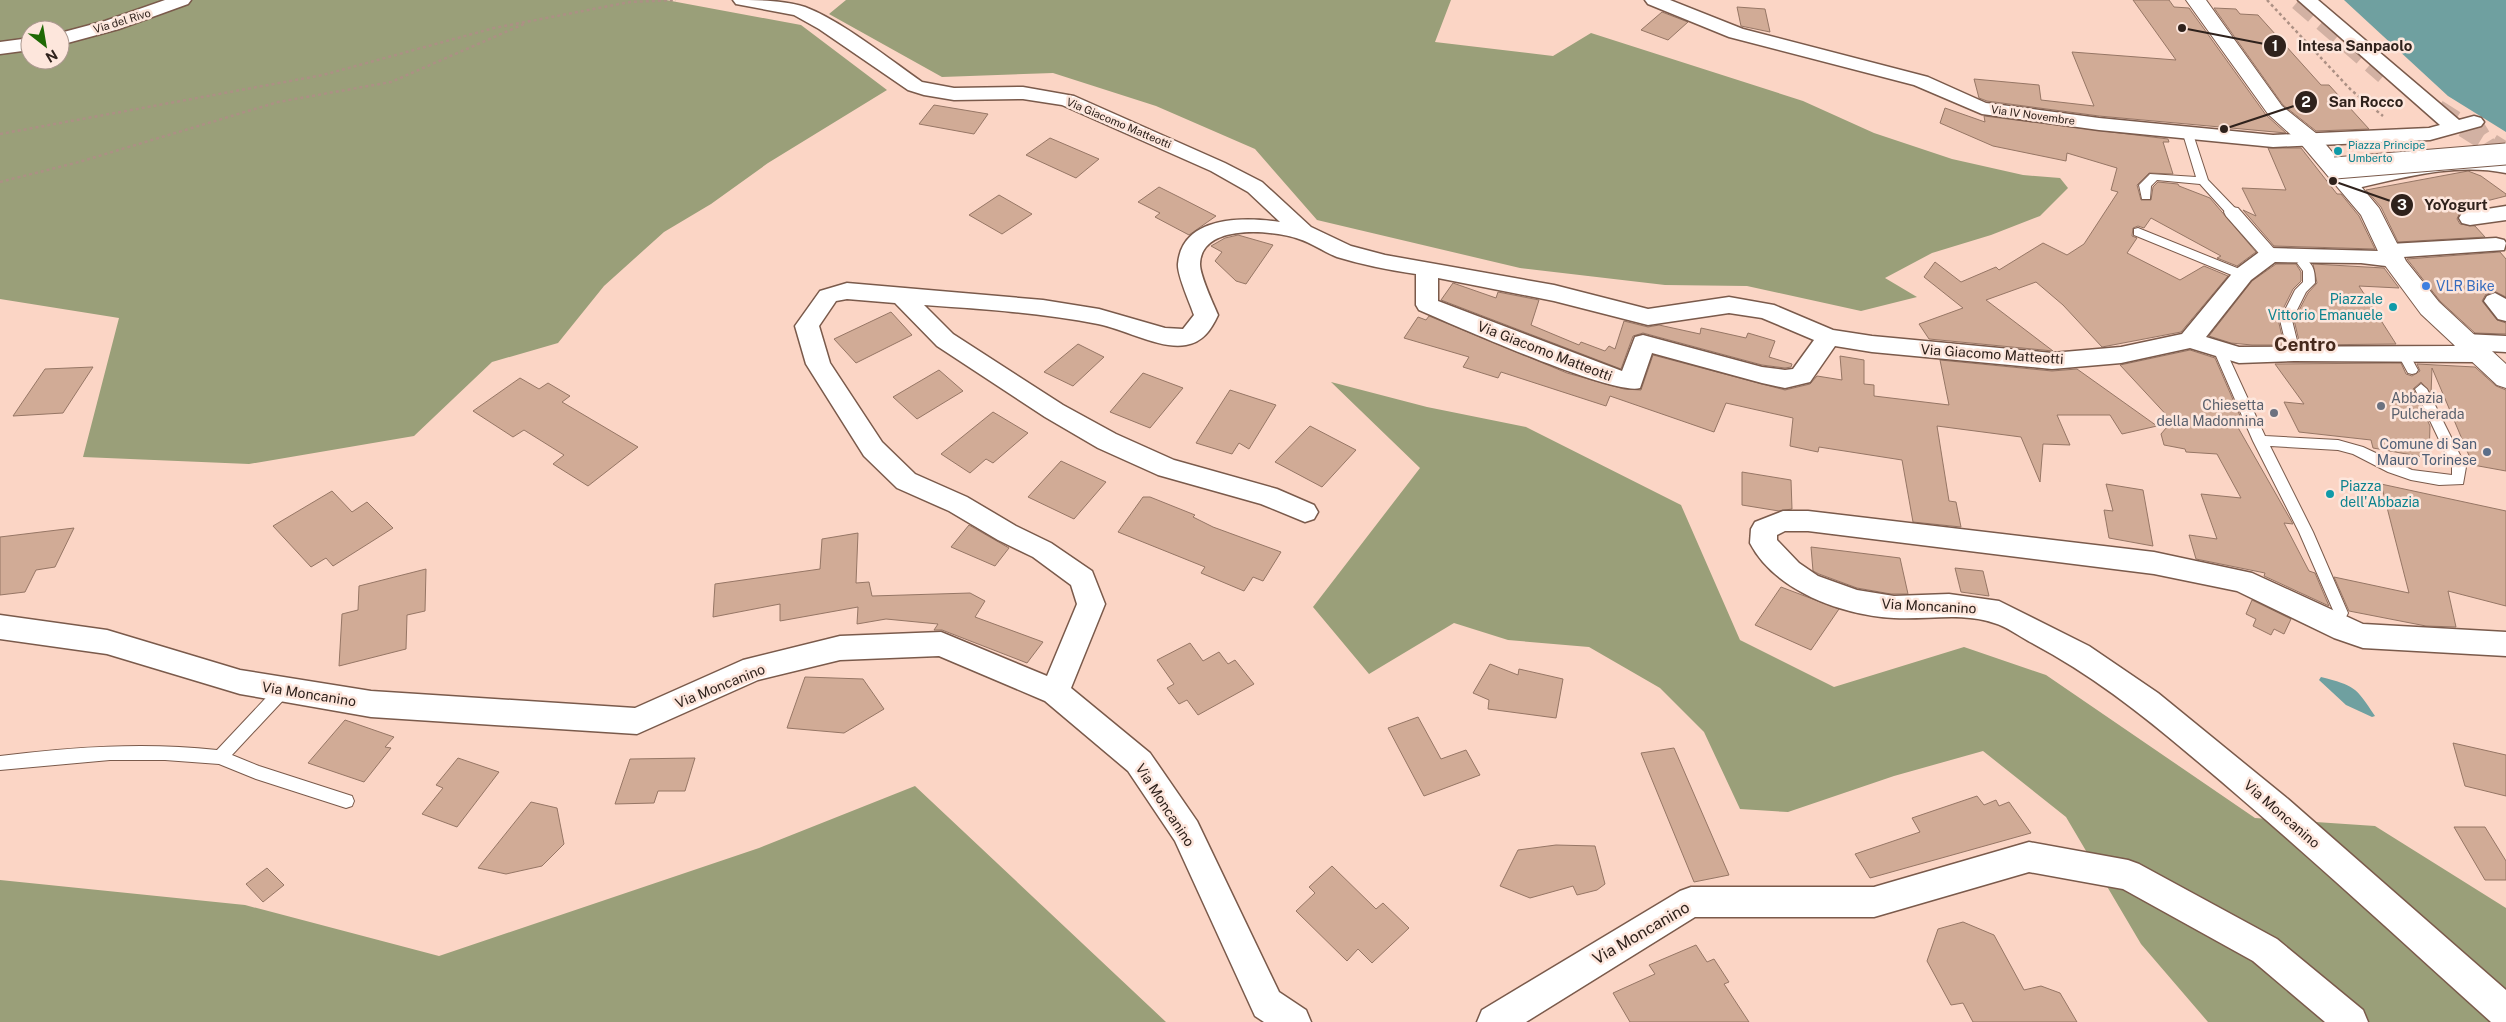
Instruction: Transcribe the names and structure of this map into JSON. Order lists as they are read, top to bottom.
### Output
{
  "streets": {
    "street": [
      "Via del Rivo",
      "Via IV Novembre",
      "Via Giacomo Matteotti",
      "Via Moncanino"
    ]
  },
  "districts": ["Centro"],
  "places": [
    "Intesa Sanpaolo",
    "San Rocco",
    "Piazza Principe Umberto",
    "YoYogurt",
    "VLR Bike",
    "Piazzale Vittorio Emanuele",
    "Abbazia Pulcherada",
    "Chiesetta della Madonnina",
    "Comune di San Mauro Torinese",
    "Piazza dell'Abbazia"
  ],
  "north": "bottom right"
}
